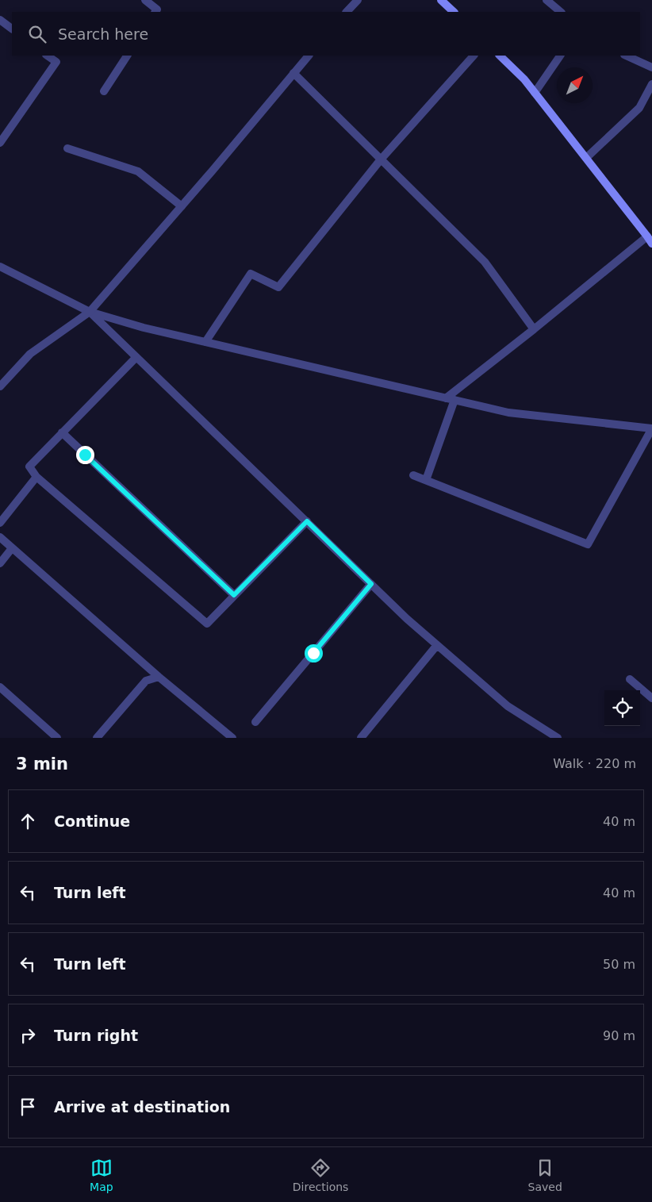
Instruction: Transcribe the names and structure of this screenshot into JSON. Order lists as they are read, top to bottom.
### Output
{
  "north": "top right",
  "page": {
    "search": "Search here",
    "heading": ["3 min", "Walk · 220 m"],
    "list": [
      ["Continue", "40 m"],
      ["Turn left", "40 m"],
      ["Turn left", "50 m"],
      ["Turn right", "90 m"],
      "Arrive at destination"
    ],
    "nav": ["Map", "Directions", "Saved"]
  }
}
